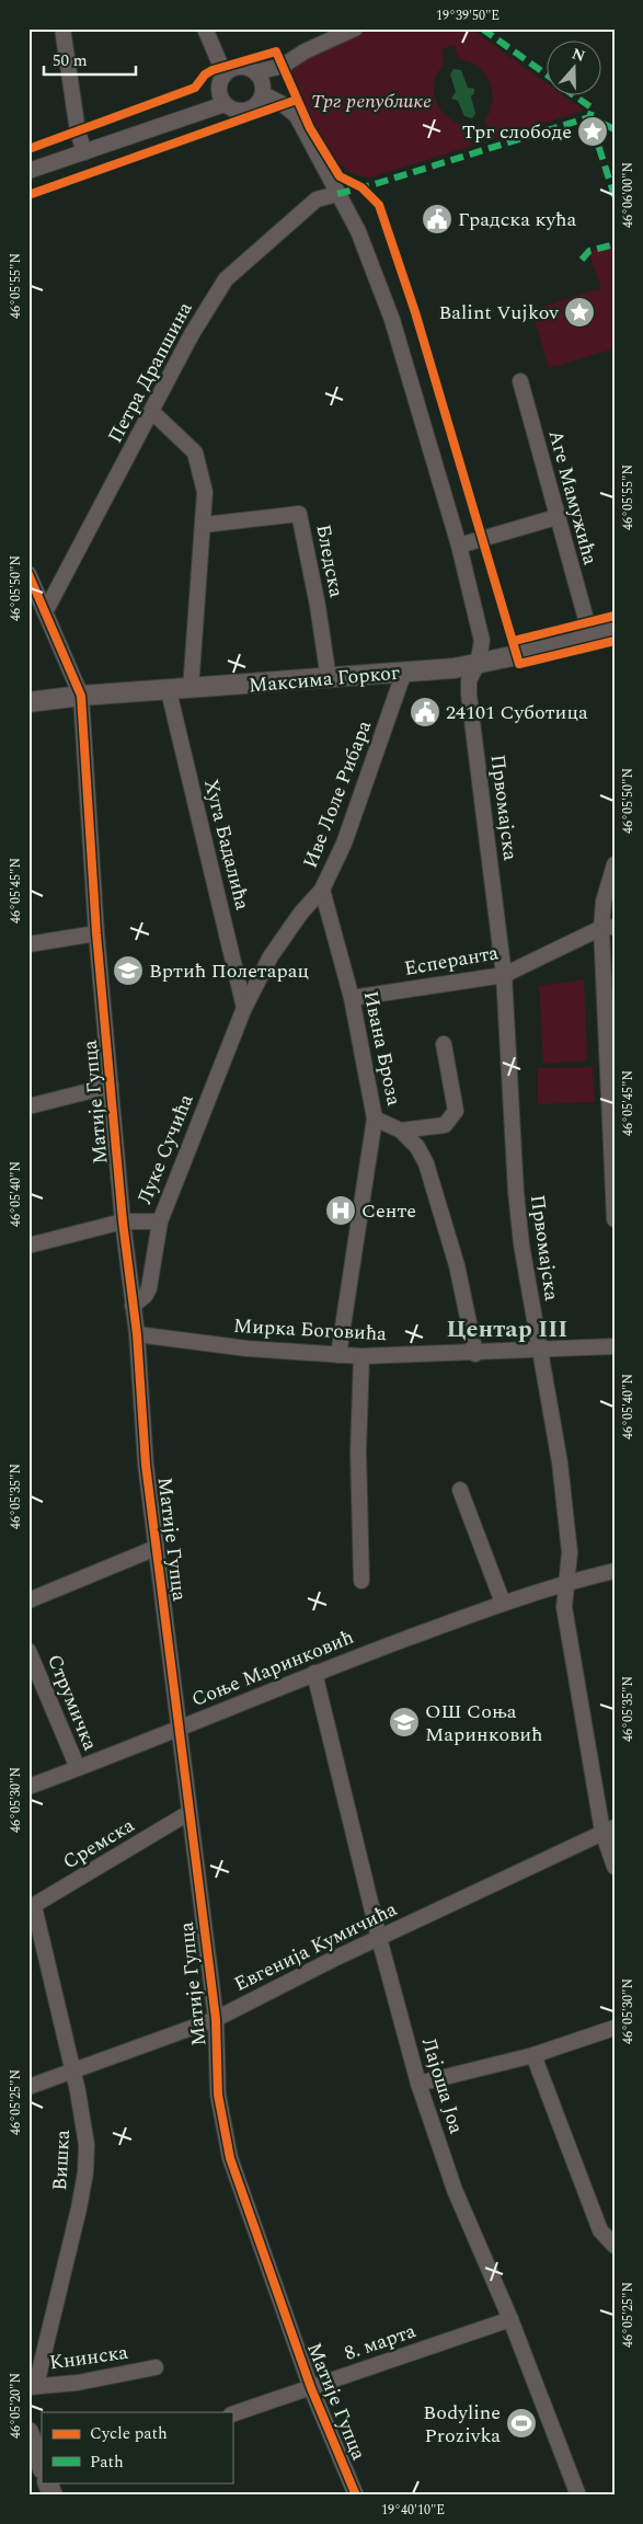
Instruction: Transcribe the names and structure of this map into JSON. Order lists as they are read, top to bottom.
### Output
{
  "streets": {
    "main road": ["Максима Горког"],
    "street": [
      "Петра Драпшина",
      "Аге Мамужића",
      "Бледска",
      "Иве Лоле Рибара",
      "Првомајска",
      "Хуга Бадалића",
      "Есперанта",
      "Ивана Броза",
      "Матије Гупца",
      "Луке Сучића",
      "Мирка Боговића",
      "Соње Маринковић",
      "Струмичка",
      "Сремска",
      "Евгенија Кумичића",
      "Лајоша Јоа",
      "Вишка",
      "8. марта",
      "Книнска"
    ]
  },
  "crossings": [
    ["Петра Драпшина", "Првомајска"],
    ["Петра Драпшина", "Матије Гупца"],
    ["Бледска", "Максима Горког"],
    ["Максима Горког", "Иве Лоле Рибара"],
    ["Максима Горког", "Првомајска"],
    ["Максима Горког", "Хуга Бадалића"],
    ["Максима Горког", "Матије Гупца"],
    ["Иве Лоле Рибара", "Хуга Бадалића"],
    ["Иве Лоле Рибара", "Ивана Броза"],
    ["Иве Лоле Рибара", "Луке Сучића"],
    ["Првомајска", "Есперанта"],
    ["Првомајска", "Мирка Боговића"],
    ["Првомајска", "Соње Маринковић"],
    ["Првомајска", "Евгенија Кумичића"],
    ["Хуга Бадалића", "Луке Сучића"],
    ["Есперанта", "Ивана Броза"],
    ["Ивана Броза", "Мирка Боговића"],
    ["Матије Гупца", "Луке Сучића"],
    ["Матије Гупца", "Мирка Боговића"],
    ["Матије Гупца", "Соње Маринковић"],
    ["Матије Гупца", "Сремска"],
    ["Матије Гупца", "Евгенија Кумичића"],
    ["Матије Гупца", "8. марта"],
    ["Соње Маринковић", "Струмичка"],
    ["Соње Маринковић", "Лајоша Јоа"],
    ["Сремска", "Вишка"],
    ["Евгенија Кумичића", "Лајоша Јоа"],
    ["Евгенија Кумичића", "Вишка"],
    ["Лајоша Јоа", "8. марта"],
    ["Вишка", "Книнска"]
  ],
  "districts": ["Центар III"],
  "parks": ["Трг републике"],
  "places": {
    "place": ["Трг слободе", "Balint Vujkov"],
    "public building": ["Градска кућа", "24101 Суботица"],
    "school or university": ["Вртић Полетарац", "ОШ Соња Маринковић"],
    "hospital": ["Сенте"],
    "sports": ["Bodyline Prozivka"]
  },
  "legend": ["Cycle path", "Path"],
  "scale_bar": "50 m",
  "north": "top",
  "coordinates": [
    "19°39'50\"E",
    "46°06'00\"N",
    "46°05'55\"N",
    "46°05'50\"N",
    "46°05'45\"N",
    "46°05'40\"N",
    "46°05'35\"N",
    "46°05'30\"N",
    "46°05'25\"N",
    "46°05'20\"N",
    "19°40'10\"E"
  ]
}
